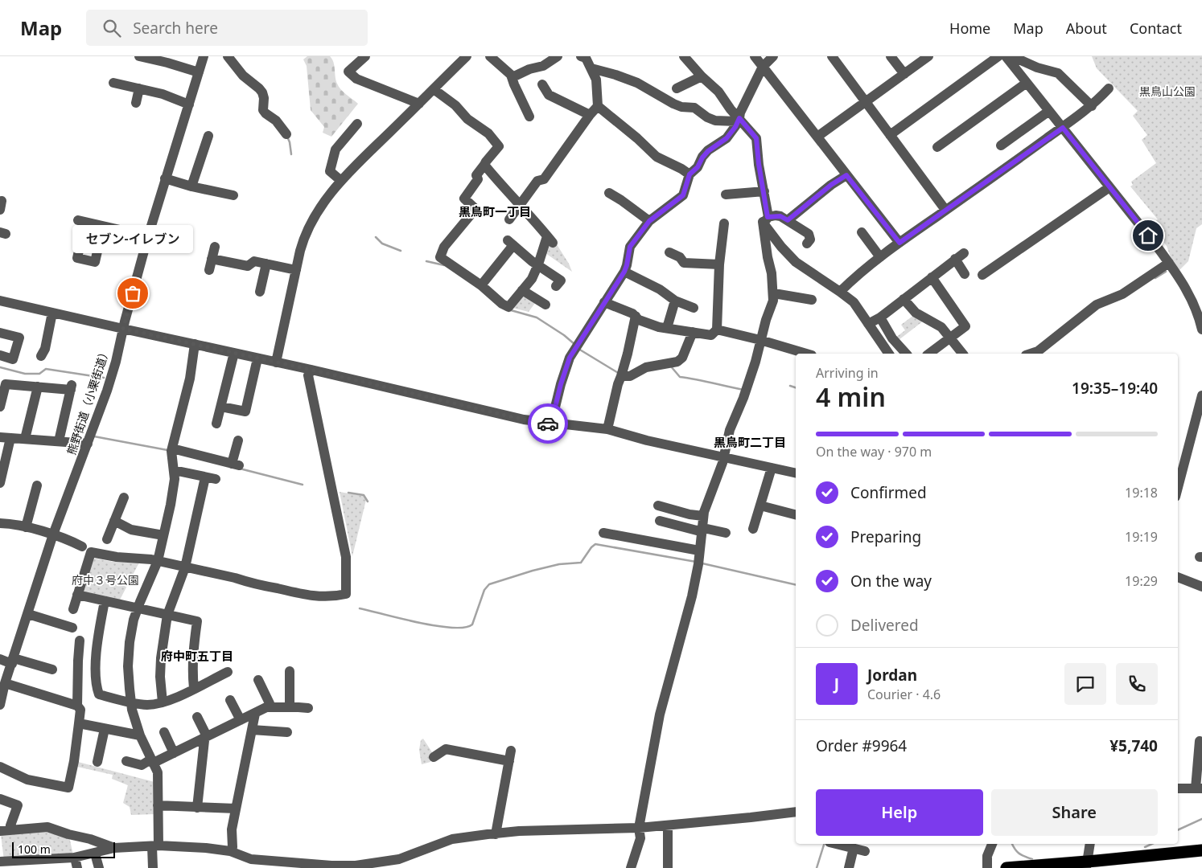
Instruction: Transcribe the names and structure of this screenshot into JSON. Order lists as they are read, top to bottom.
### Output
{
  "streets": {
    "street": ["熊野街道（小栗街道）"]
  },
  "districts": ["黒鳥町一丁目", "黒鳥町二丁目", "府中町五丁目"],
  "parks": ["黒鳥山公園", "府中３号公園"],
  "places": ["セブン-イレブン"],
  "scale_bar": "100 m",
  "page": {
    "header": "Map",
    "search": "Search here",
    "nav": [
      "Home",
      "Map",
      "About",
      "Contact"
    ],
    "bubble": "セブン-イレブン",
    "heading": ["4 min", "Arriving in", "19:35–19:40"],
    "panel": [
      "Jordan",
      "Courier · 4.6",
      "Order #9964",
      "¥5,740"
    ],
    "bar": "On the way · 970 m",
    "list": [
      ["Confirmed", "19:18"],
      ["Preparing", "19:19"],
      ["On the way", "19:29"],
      "Delivered"
    ],
    "round": "J",
    "buttons": ["Help", "Share"],
    "scale": "100 m"
  }
}
